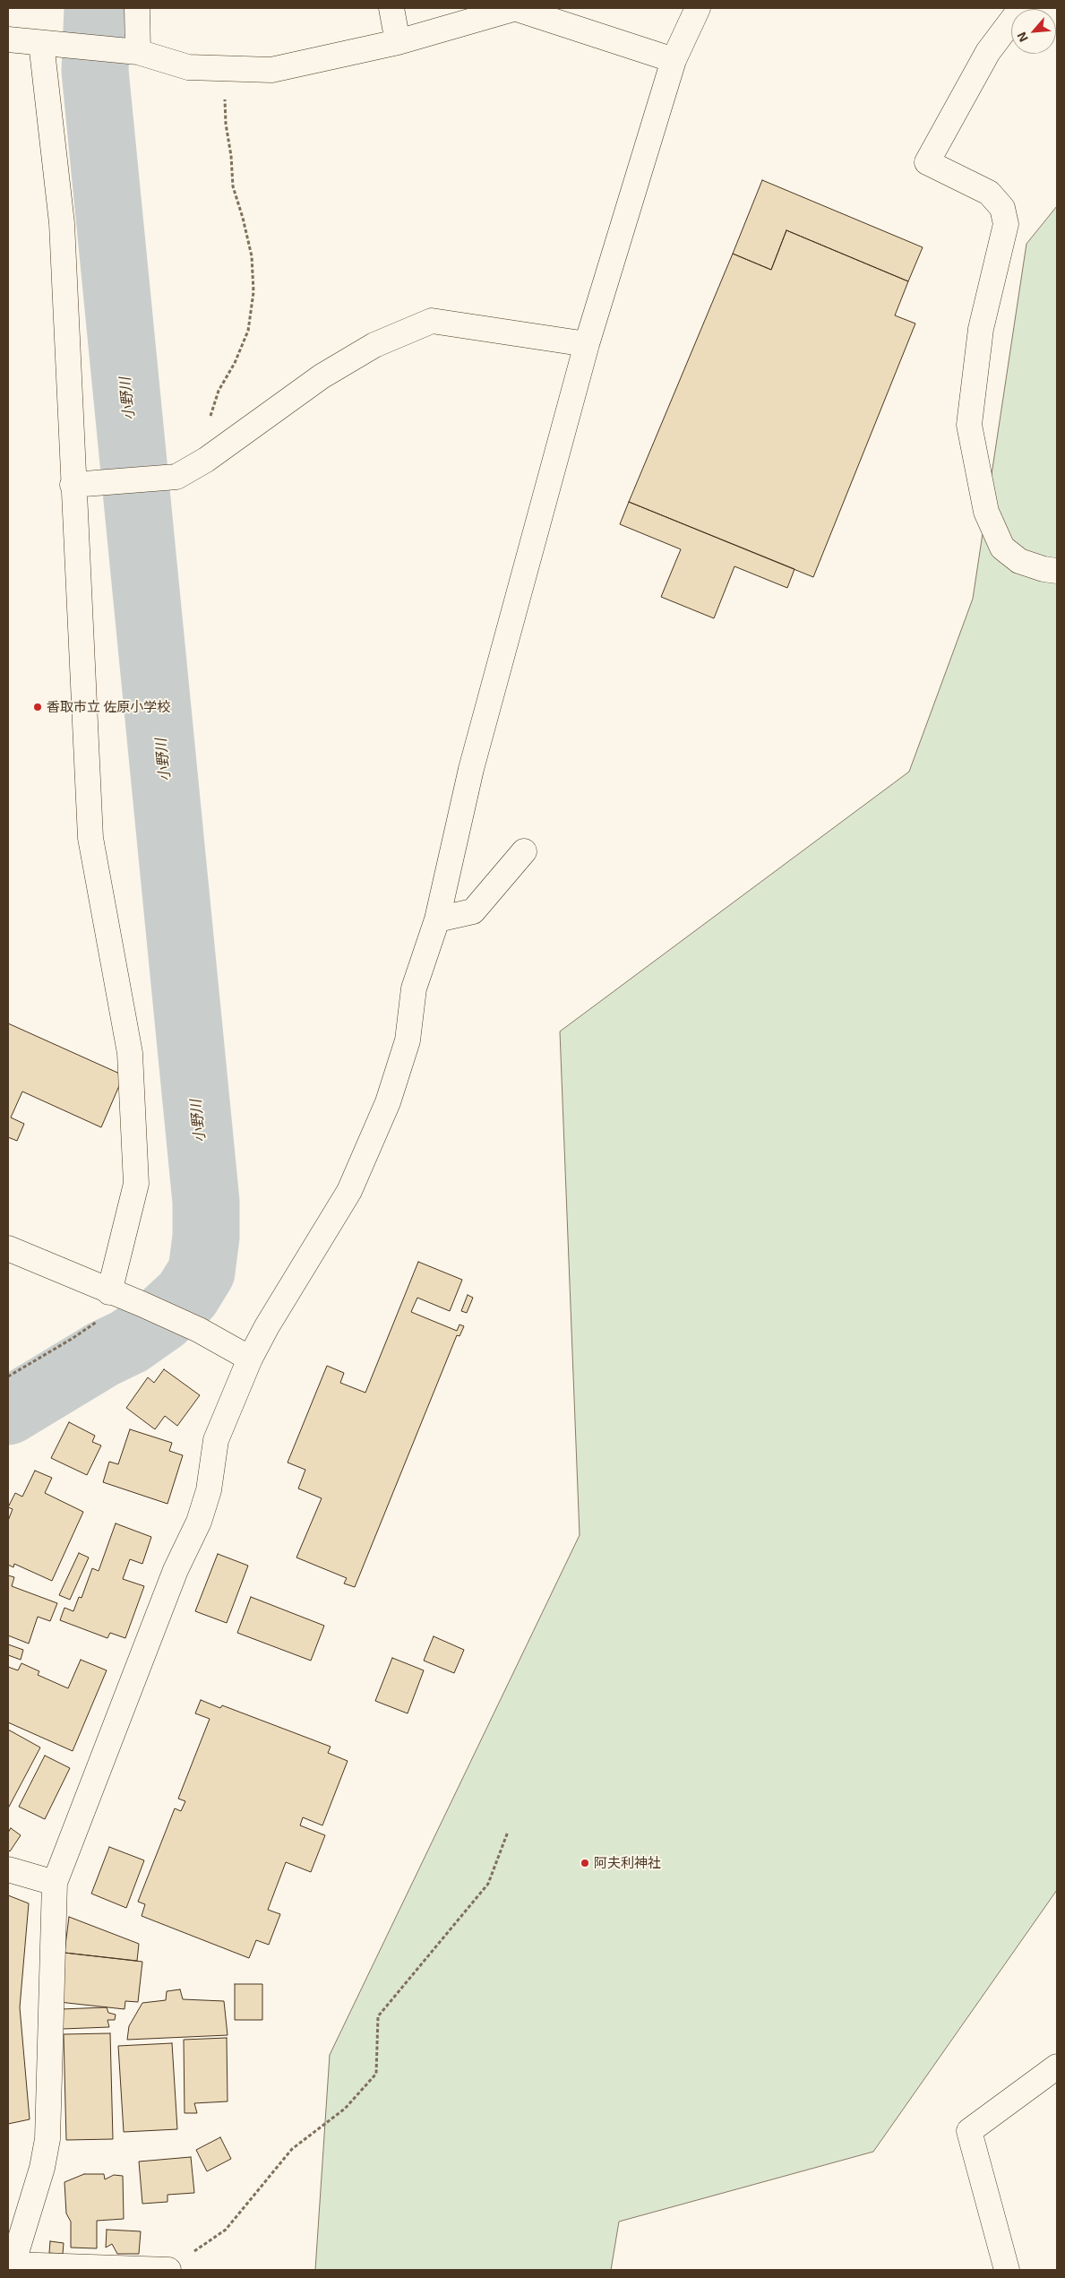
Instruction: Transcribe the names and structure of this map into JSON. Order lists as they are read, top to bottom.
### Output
{
  "water": ["小野川"],
  "places": ["香取市立 佐原小学校", "阿夫利神社"],
  "north": "bottom left"
}
